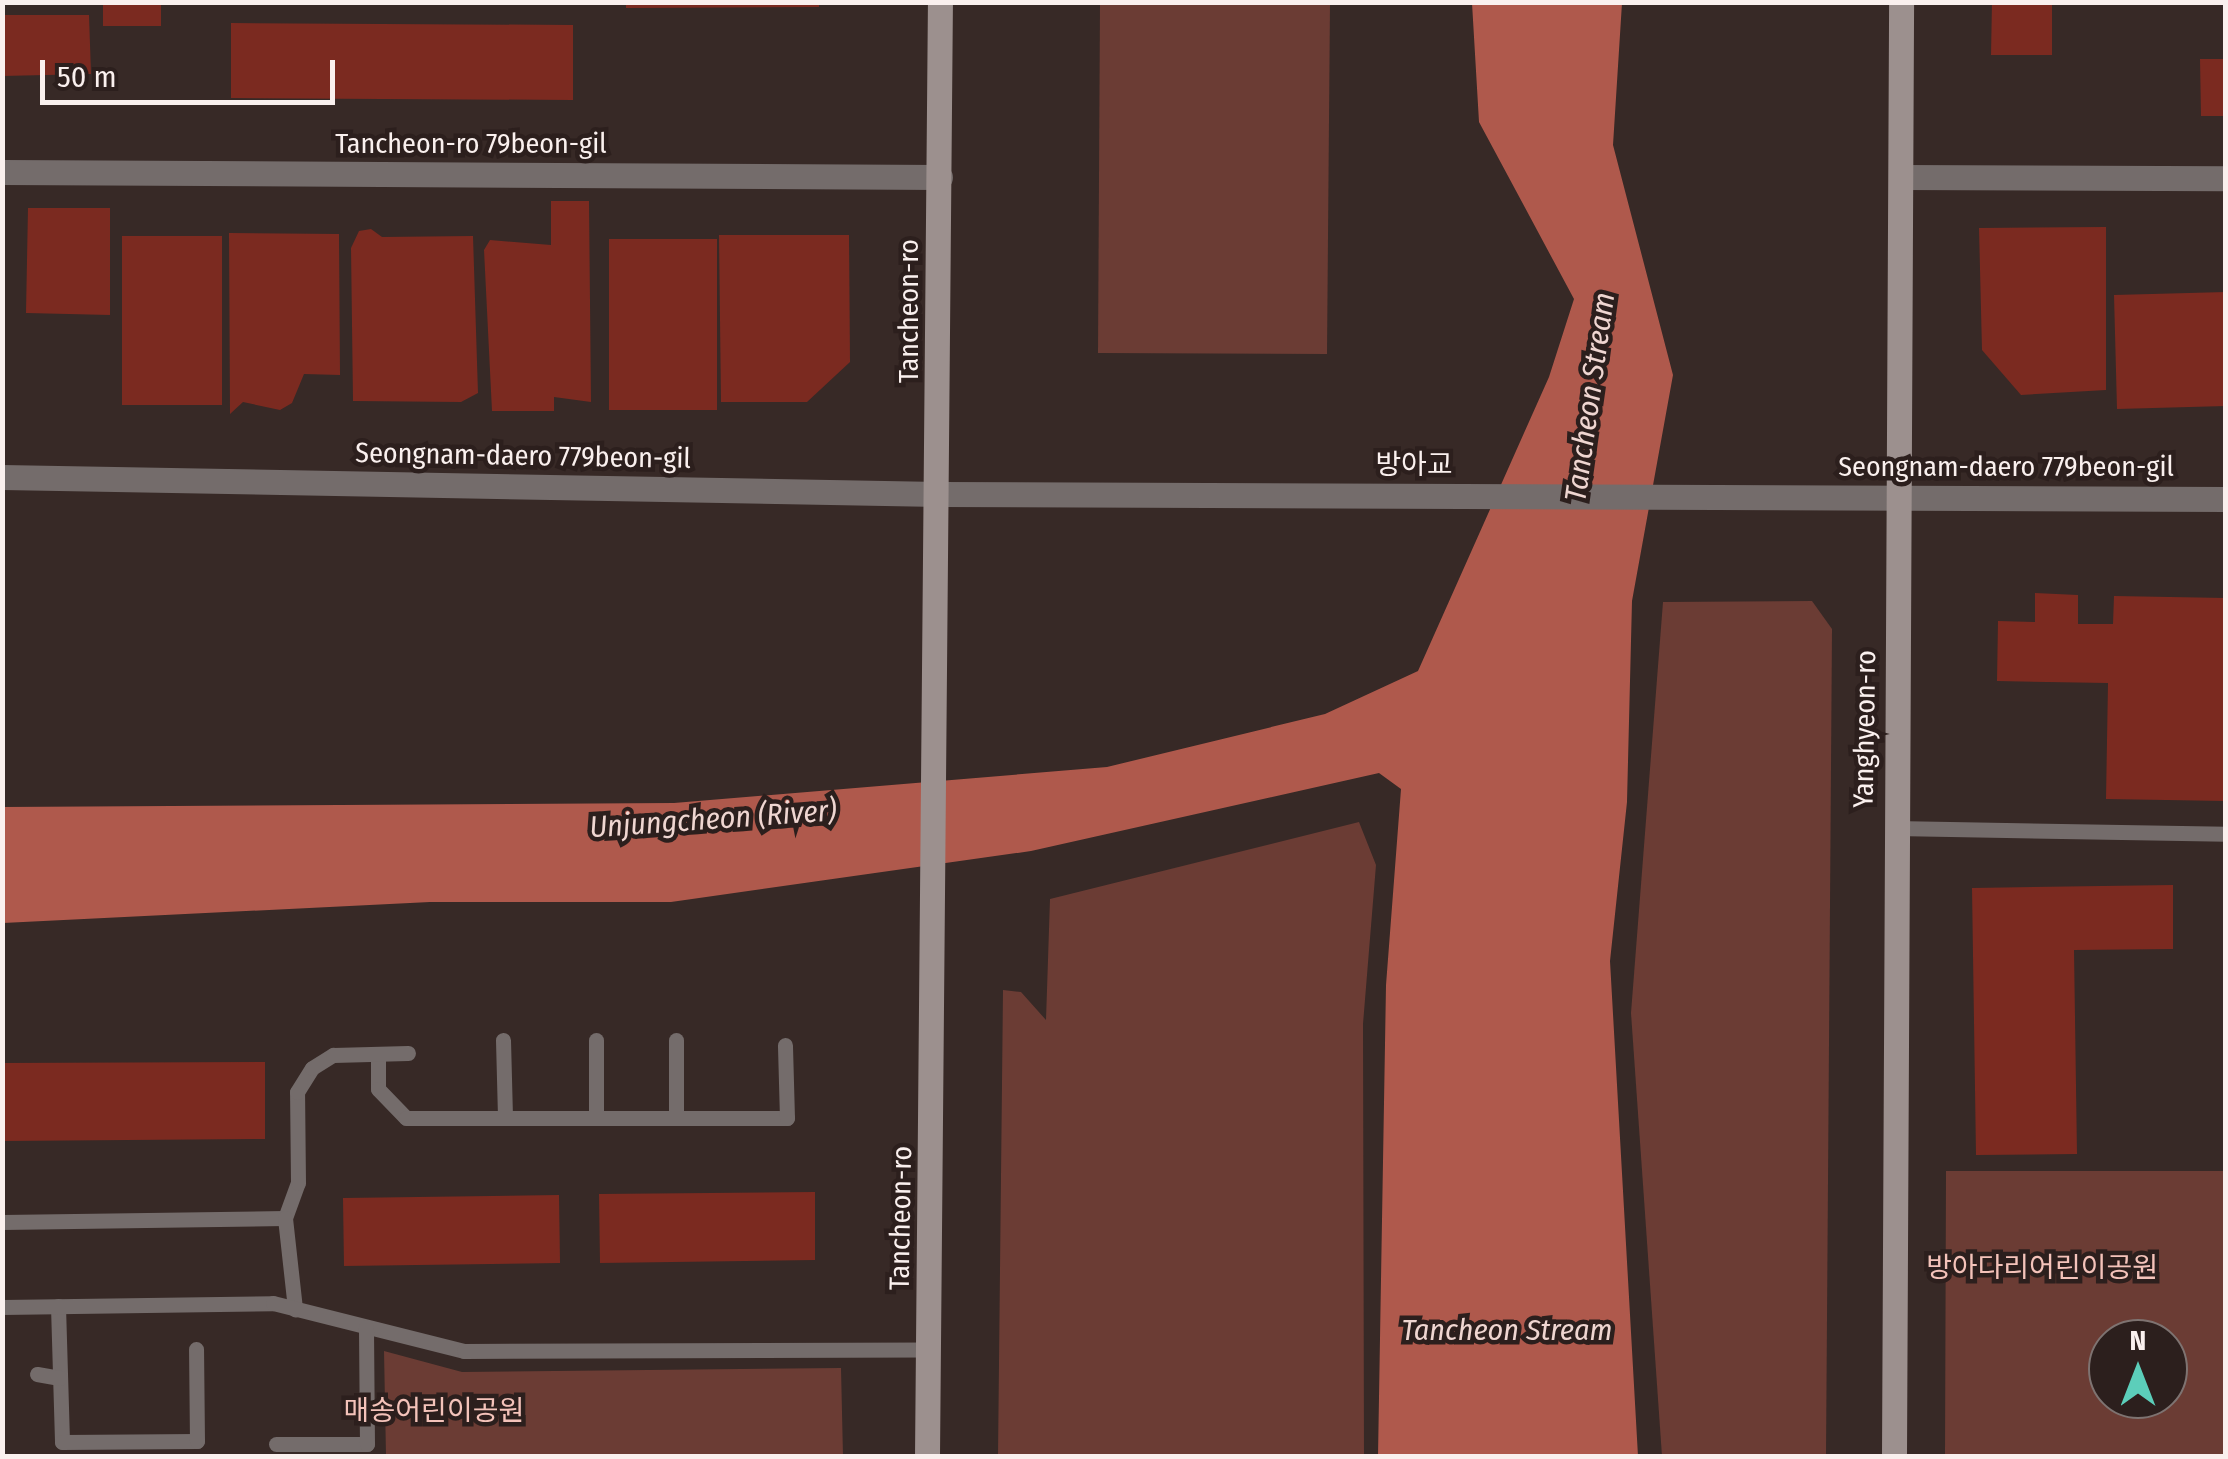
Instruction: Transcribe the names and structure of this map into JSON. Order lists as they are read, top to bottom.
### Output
{
  "streets": {
    "main road": ["Tancheon-ro", "Yanghyeon-ro"],
    "street": ["Tancheon-ro 79beon-gil", "Seongnam-daero 779beon-gil", "방아교"]
  },
  "crossings": [
    ["Tancheon-ro 79beon-gil", "Tancheon-ro"],
    ["Tancheon-ro", "Seongnam-daero 779beon-gil"],
    ["Seongnam-daero 779beon-gil", "방아교"],
    ["Seongnam-daero 779beon-gil", "Yanghyeon-ro"]
  ],
  "water": ["Tancheon Stream", "Unjungcheon (River)"],
  "parks": ["방아다리어린이공원", "매송어린이공원"],
  "scale_bar": "50 m",
  "north": "top"
}
